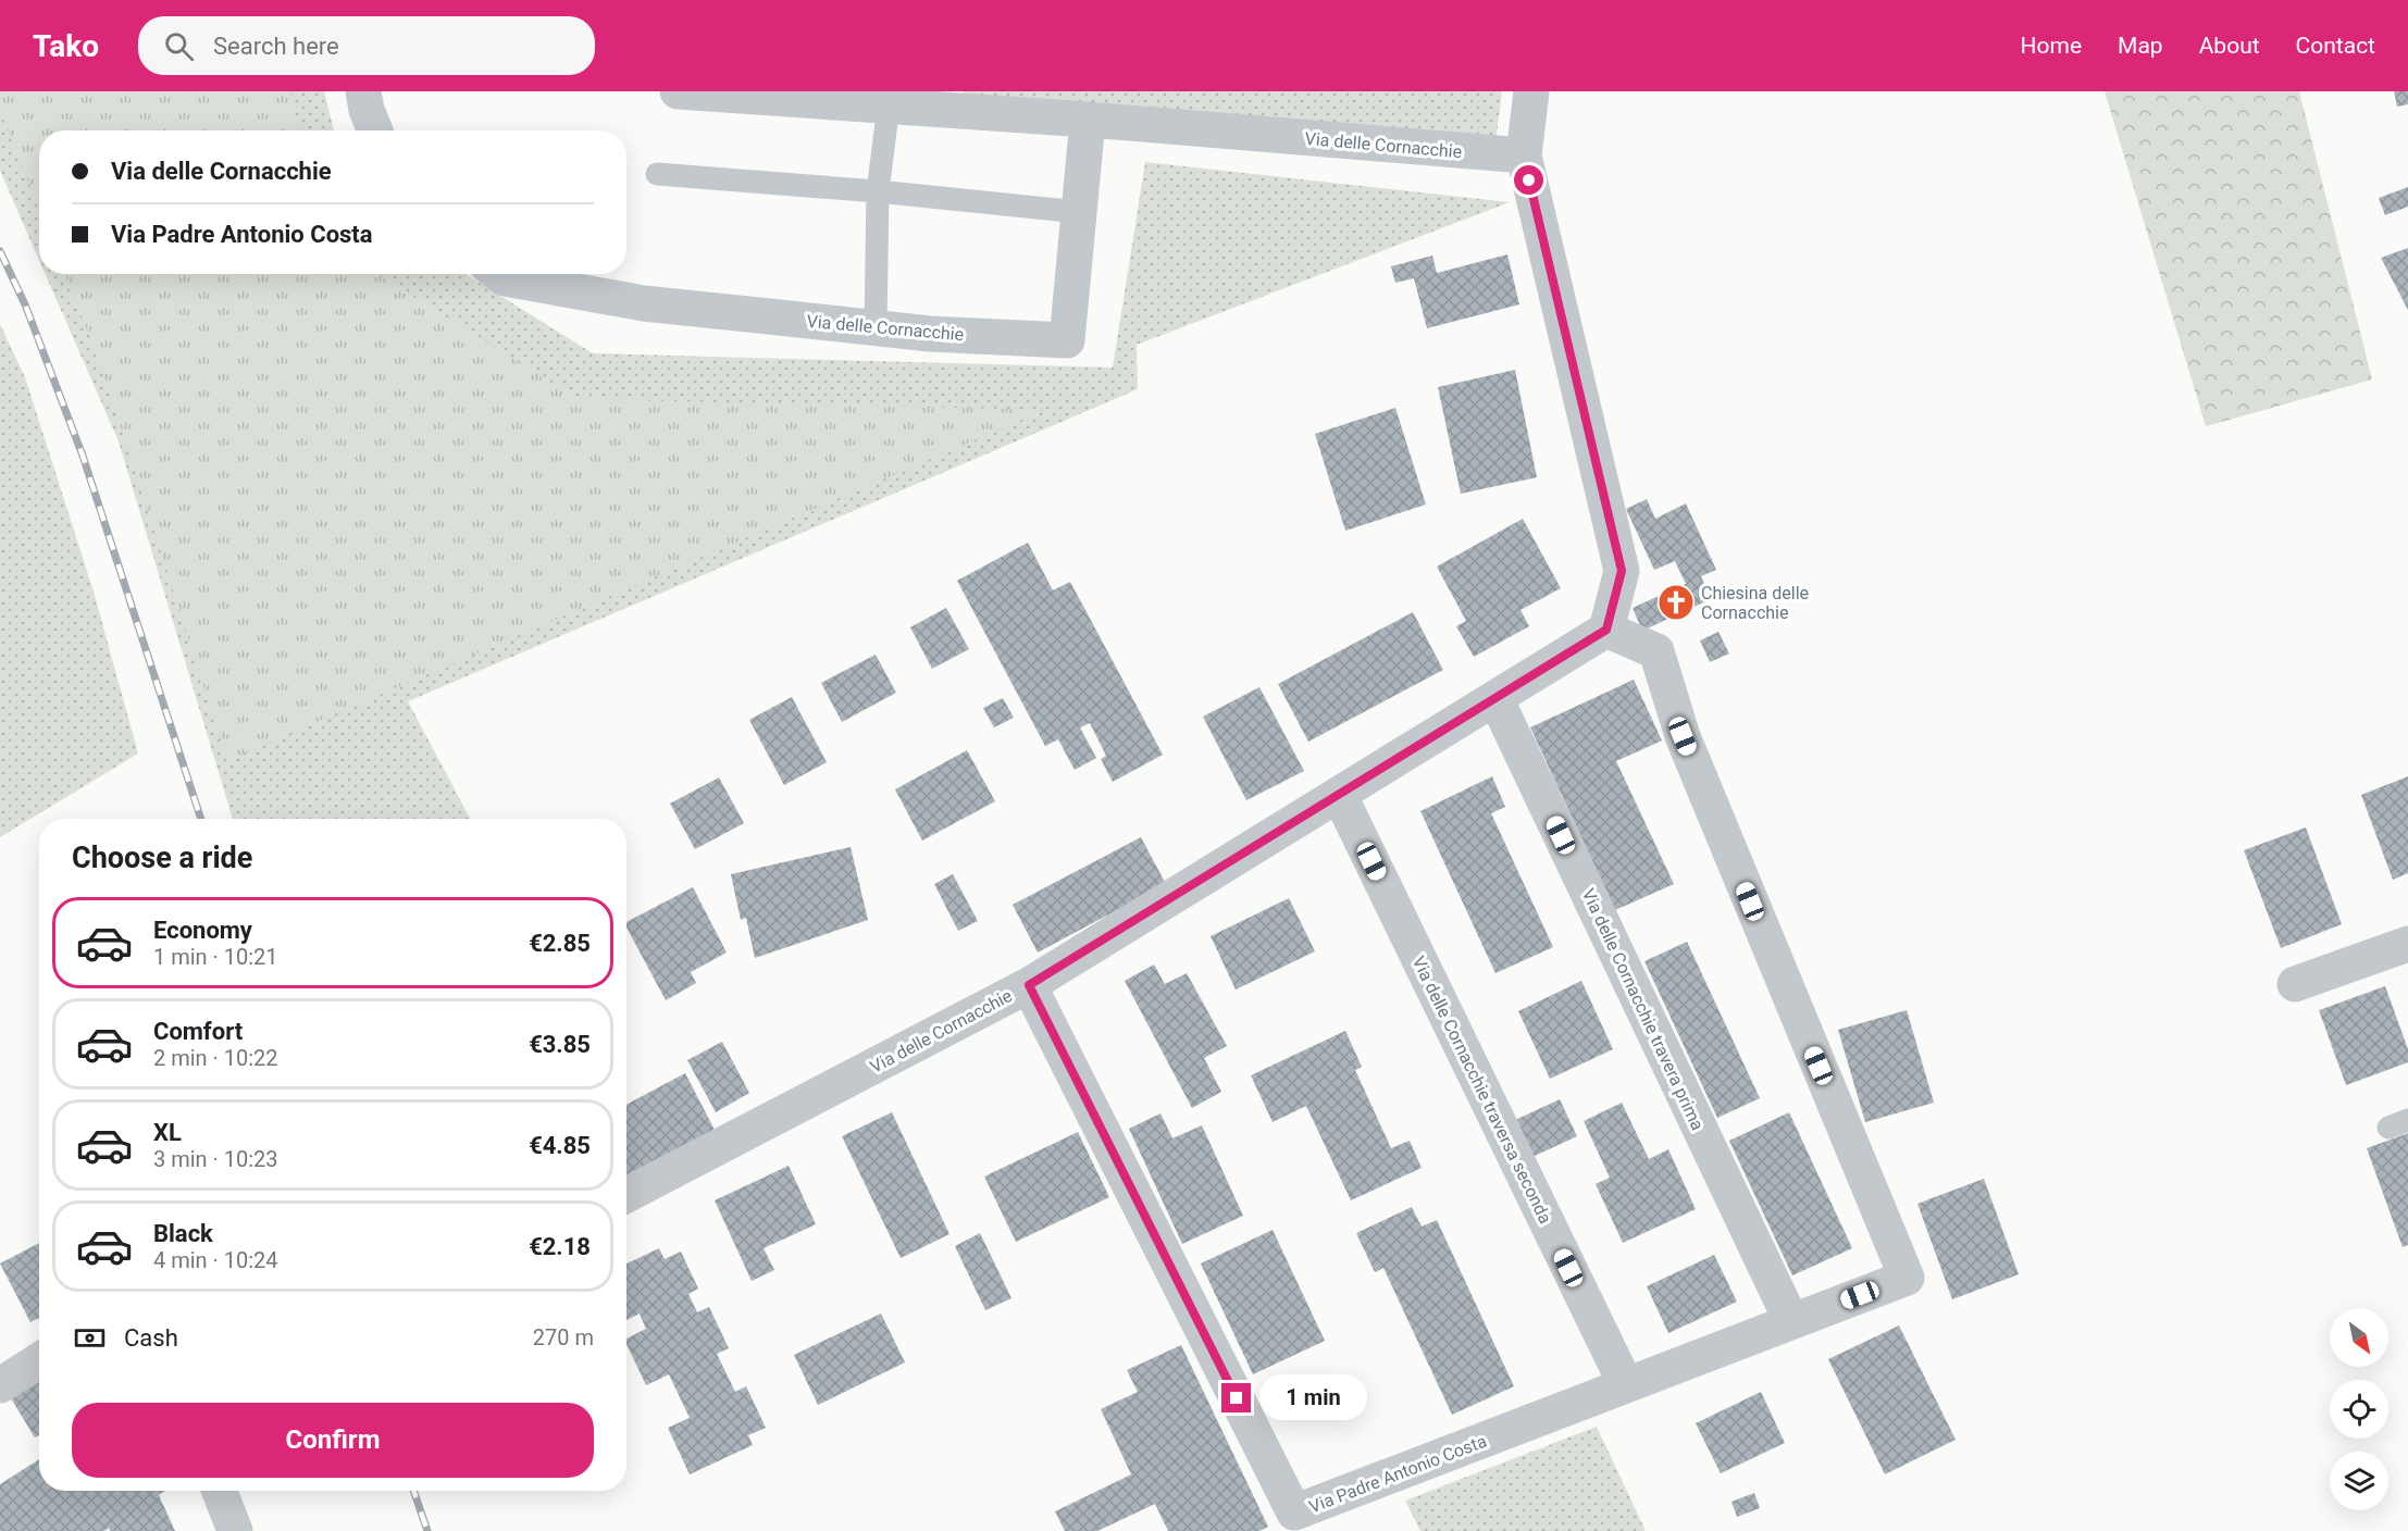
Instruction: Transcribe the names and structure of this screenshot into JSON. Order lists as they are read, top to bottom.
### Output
{
  "streets": {
    "street": [
      "Via delle Cornacchie",
      "Via delle Cornacchie travera prima",
      "Via delle Cornacchie traversa seconda",
      "Via Padre Antonio Costa"
    ]
  },
  "crossings": [
    ["Via delle Cornacchie", "Via delle Cornacchie travera prima"],
    ["Via delle Cornacchie", "Via delle Cornacchie traversa seconda"],
    ["Via delle Cornacchie", "Via Padre Antonio Costa"],
    ["Via delle Cornacchie travera prima", "Via Padre Antonio Costa"],
    ["Via delle Cornacchie traversa seconda", "Via Padre Antonio Costa"]
  ],
  "places": {
    "church": ["Chiesina delle Cornacchie"]
  },
  "north": "bottom right",
  "page": {
    "header": "Tako",
    "search": "Search here",
    "nav": [
      "Home",
      "Map",
      "About",
      "Contact"
    ],
    "banner": ["Via delle Cornacchie", "Via Padre Antonio Costa"],
    "heading": "Choose a ride",
    "list": [
      {
        "name": "Economy",
        "note": "1 min · 10:21",
        "value": "€2.85"
      },
      {
        "name": "Comfort",
        "note": "2 min · 10:22",
        "value": "€3.85"
      },
      {
        "name": "XL",
        "note": "3 min · 10:23",
        "value": "€4.85"
      },
      {
        "name": "Black",
        "note": "4 min · 10:24",
        "value": "€2.18"
      }
    ],
    "pay": ["Cash", "270 m"],
    "bubble": "1 min",
    "buttons": "Confirm"
  }
}
